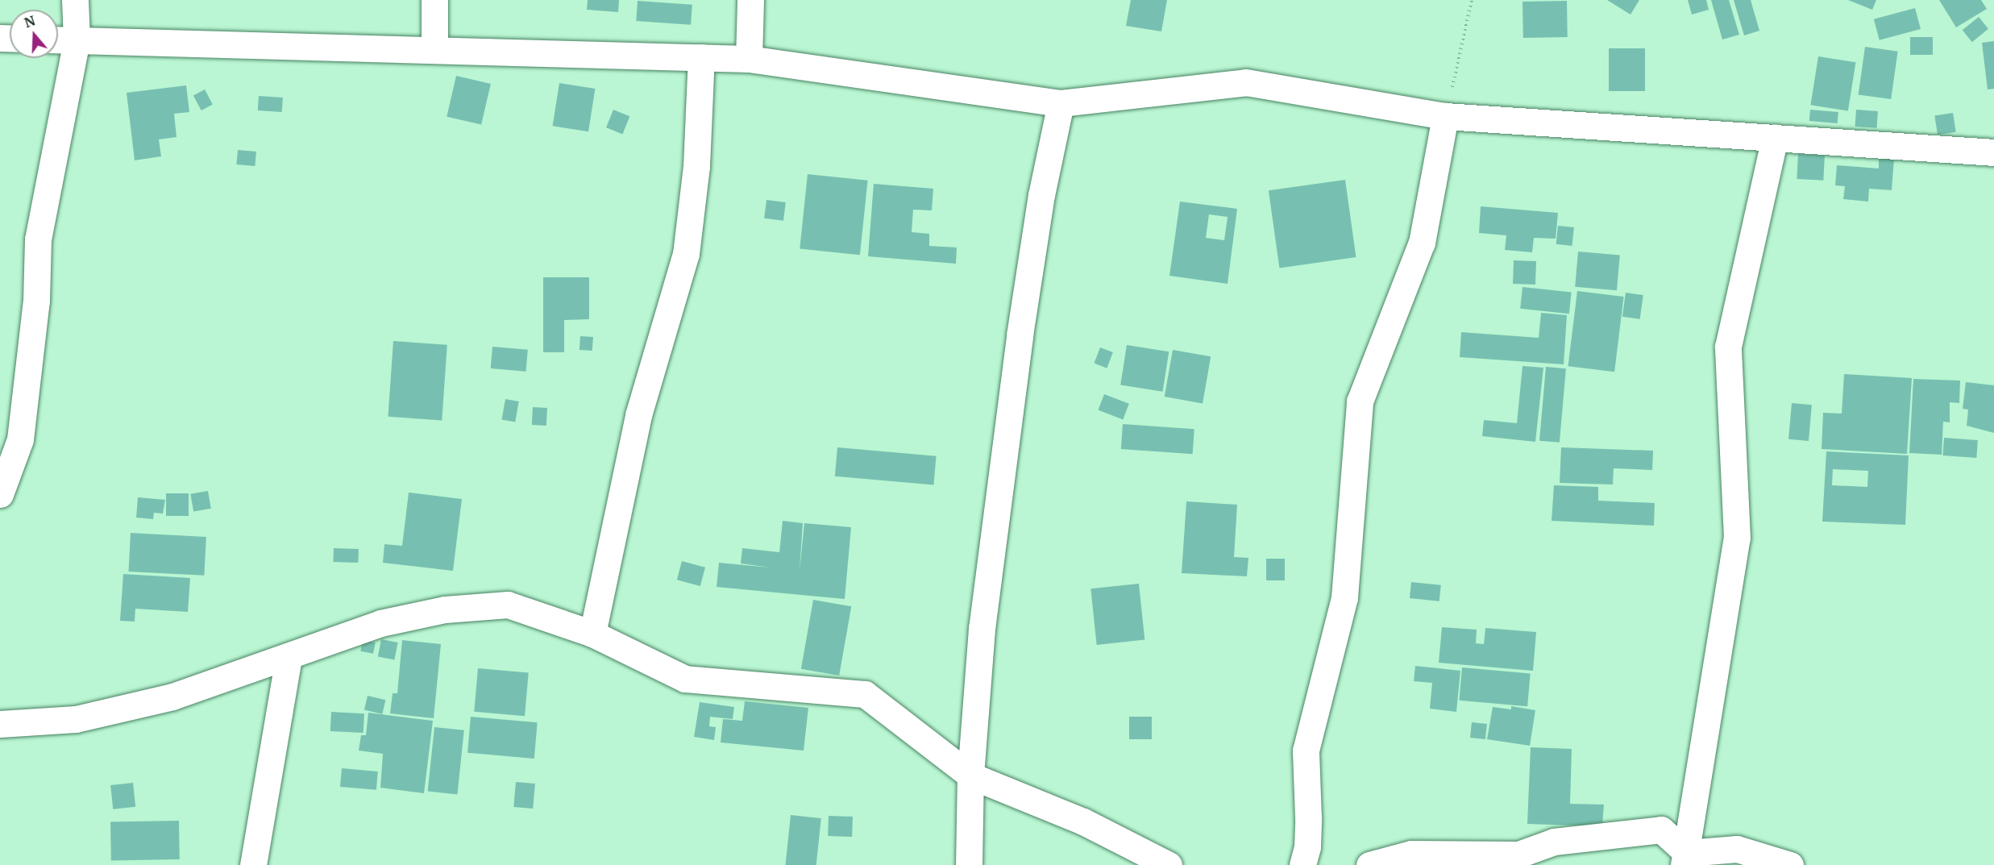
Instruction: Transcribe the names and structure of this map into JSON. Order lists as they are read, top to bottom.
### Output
{
  "north": "top"
}
